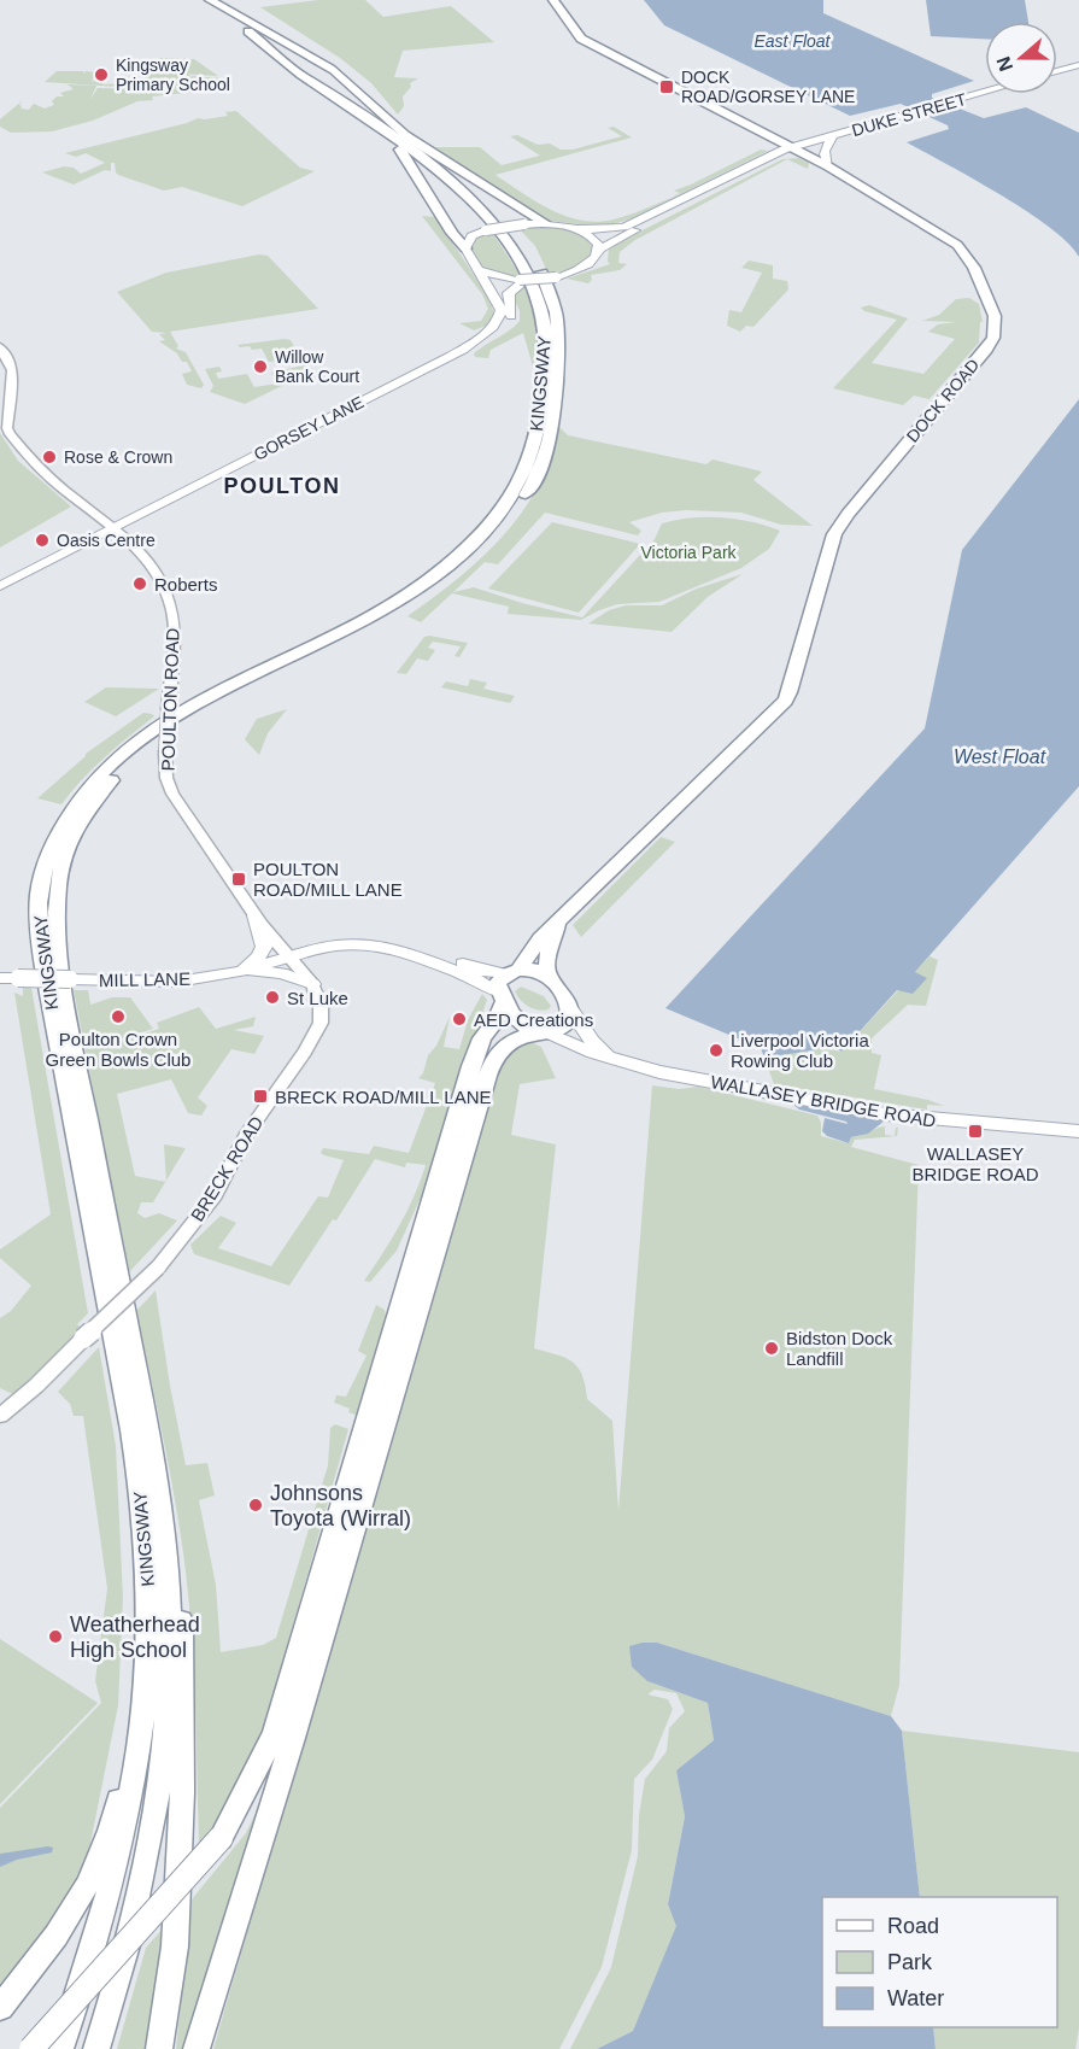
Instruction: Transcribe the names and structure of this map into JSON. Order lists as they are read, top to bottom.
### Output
{
  "streets": {
    "highway": ["KINGSWAY", "DOCK ROAD"],
    "main road": [
      "DUKE STREET",
      "GORSEY LANE",
      "POULTON ROAD",
      "MILL LANE",
      "WALLASEY BRIDGE ROAD",
      "BRECK ROAD"
    ]
  },
  "crossings": [
    ["DUKE STREET", "DOCK ROAD"],
    ["DOCK ROAD", "WALLASEY BRIDGE ROAD"],
    ["GORSEY LANE", "POULTON ROAD"],
    ["POULTON ROAD", "MILL LANE"],
    ["POULTON ROAD", "BRECK ROAD"],
    ["MILL LANE", "BRECK ROAD"]
  ],
  "districts": ["POULTON"],
  "water": ["East Float", "West Float"],
  "parks": ["Victoria Park"],
  "places": {
    "other": [
      "Kingsway Primary School",
      "Willow Bank Court",
      "Rose & Crown",
      "Oasis Centre",
      "Roberts",
      "St Luke",
      "Poulton Crown Green Bowls Club",
      "AED Creations",
      "Liverpool Victoria Rowing Club",
      "Bidston Dock Landfill",
      "Johnsons Toyota (Wirral)",
      "Weatherhead High School"
    ],
    "transit": [
      "DOCK ROAD/GORSEY LANE",
      "POULTON ROAD/MILL LANE",
      "BRECK ROAD/MILL LANE",
      "WALLASEY BRIDGE ROAD"
    ]
  },
  "legend": ["Road", "Park", "Water"],
  "north": "left"
}
